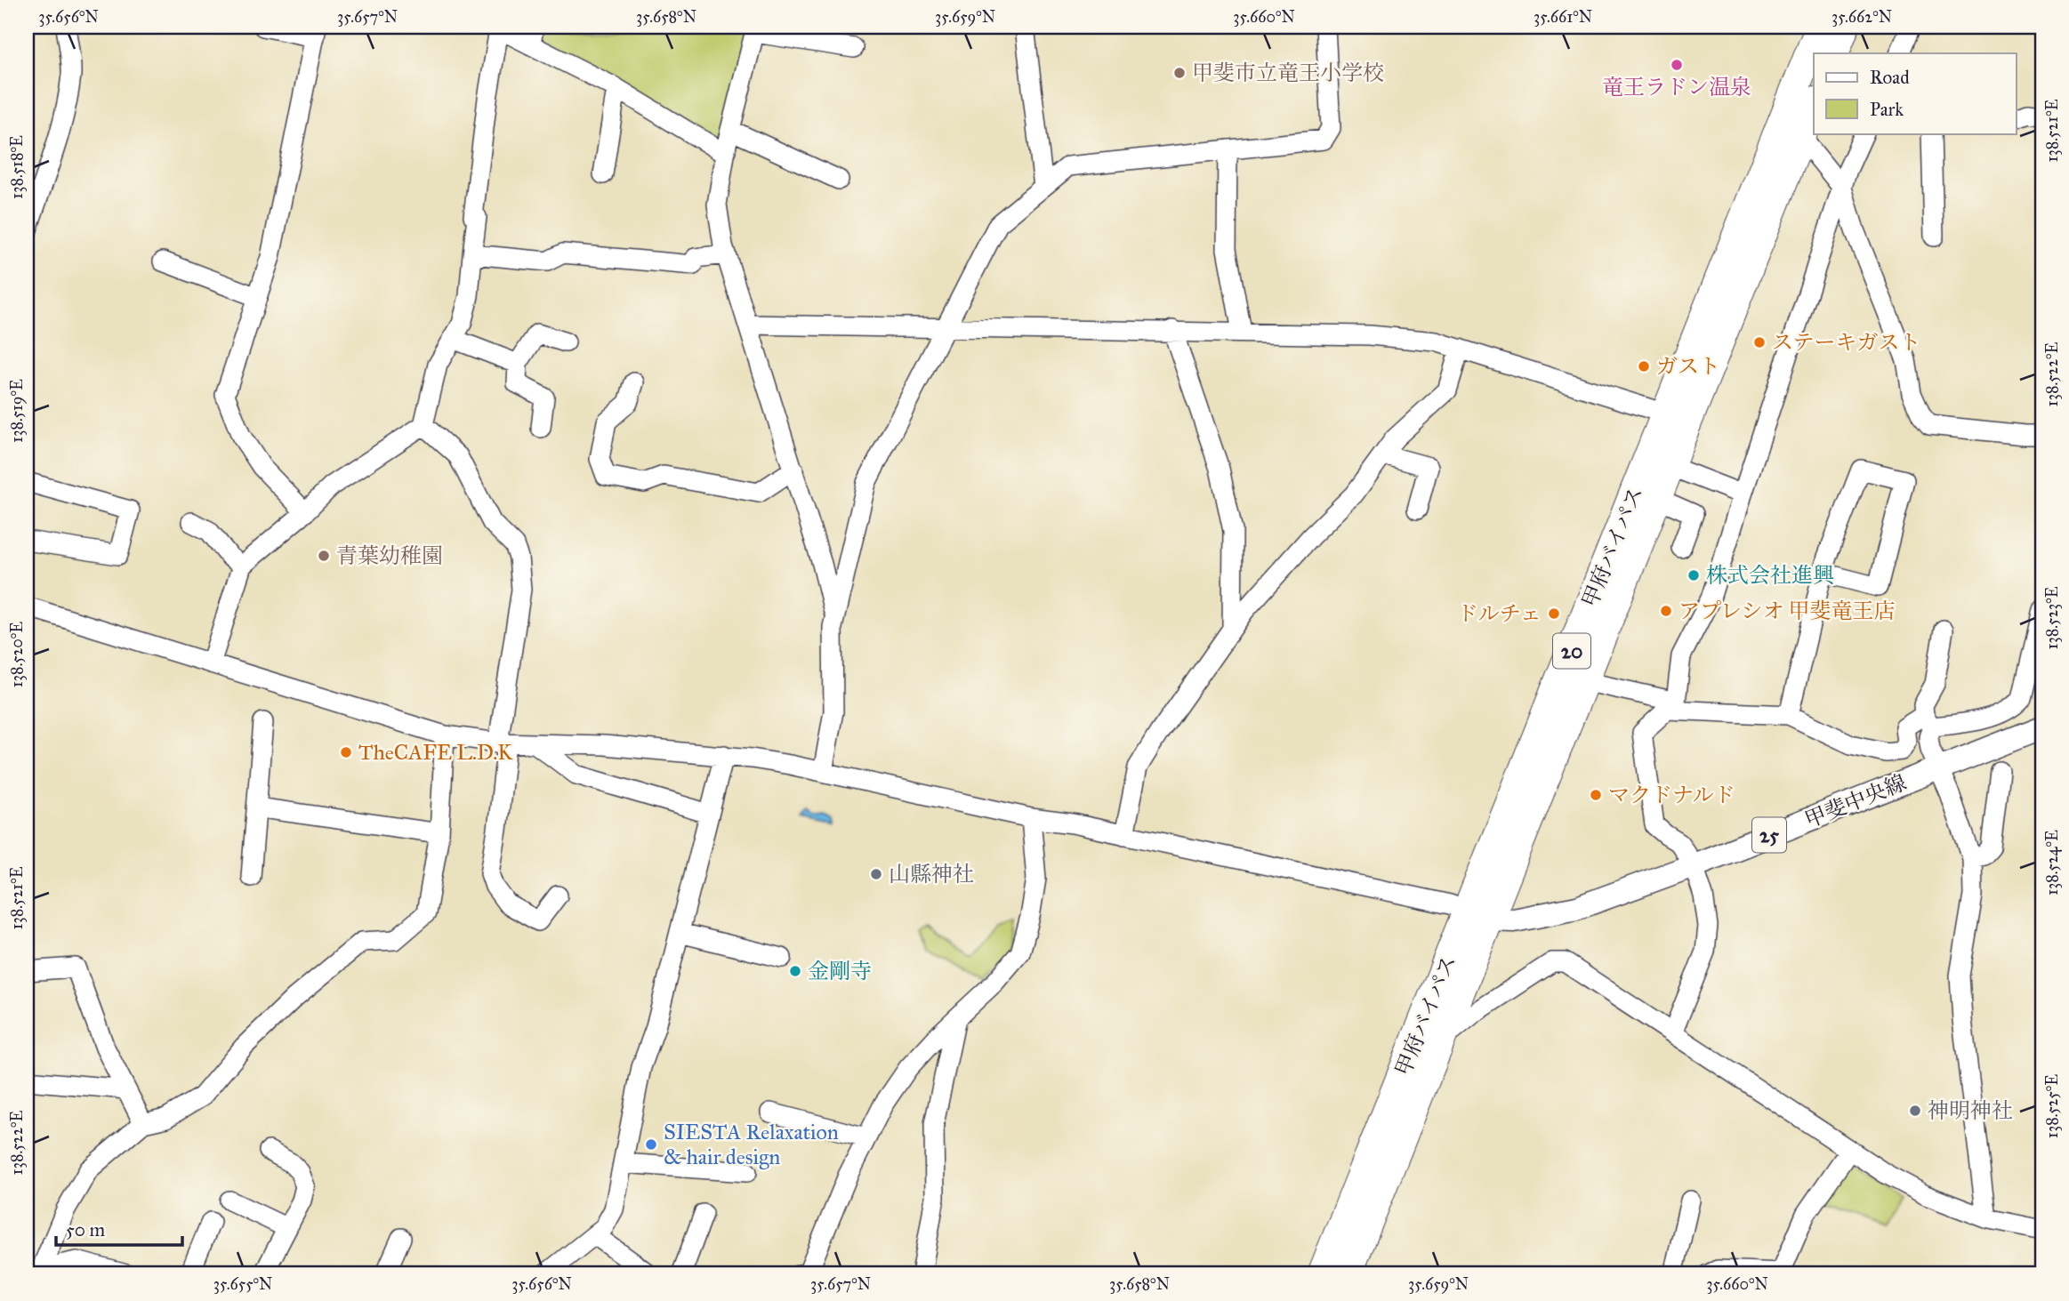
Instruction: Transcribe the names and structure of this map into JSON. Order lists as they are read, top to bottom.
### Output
{
  "streets": {
    "highway": ["甲府バイパス", "20"],
    "main road": ["甲斐中央線", "25"]
  },
  "crossings": [
    ["甲府バイパス", "甲斐中央線"]
  ],
  "places": [
    "竜王ラドン温泉",
    "甲斐市立竜王小学校",
    "ステーキガスト",
    "ガスト",
    "青葉幼稚園",
    "株式会社進興",
    "アプレシオ 甲斐竜王店",
    "ドルチェ",
    "TheCAFE L.D.K",
    "マクドナルド",
    "山縣神社",
    "金剛寺",
    "神明神社",
    "SIESTA Relaxation & hair design"
  ],
  "legend": ["Road", "Park"],
  "scale_bar": "50 m",
  "coordinates": [
    "35.656°N",
    "35.657°N",
    "35.658°N",
    "35.659°N",
    "35.660°N",
    "35.661°N",
    "35.662°N",
    "138.521°E",
    "138.518°E",
    "138.522°E",
    "138.519°E",
    "138.523°E",
    "138.520°E",
    "138.524°E",
    "138.525°E",
    "35.655°N"
  ]
}
